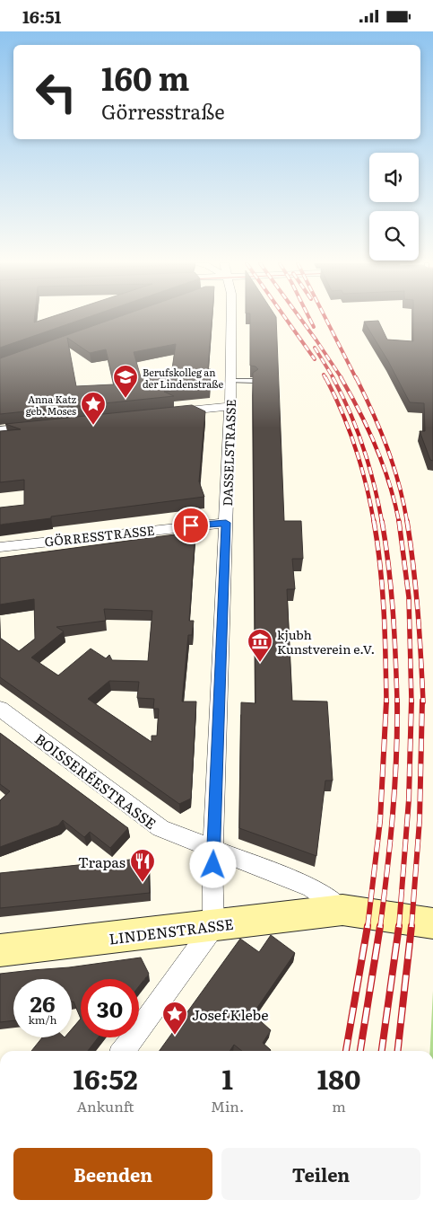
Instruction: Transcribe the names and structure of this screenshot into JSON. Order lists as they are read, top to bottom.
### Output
{
  "streets": {
    "main road": ["LINDENSTRASSE"],
    "street": ["DASSELSTRASSE", "GÖRRESSTRASSE", "BOISSERÉESTRASSE"]
  },
  "crossings": [
    ["DASSELSTRASSE", "GÖRRESSTRASSE"],
    ["DASSELSTRASSE", "BOISSERÉESTRASSE"],
    ["DASSELSTRASSE", "LINDENSTRASSE"],
    ["BOISSERÉESTRASSE", "LINDENSTRASSE"]
  ],
  "places": {
    "school or university": ["Berufskolleg an der Lindenstraße"],
    "place": ["Anna Katz geb. Moses", "Josef Klebe"],
    "museum": ["kjubh Kunstverein e.V."],
    "restaurant": ["Trapas"]
  },
  "page": {
    "status": "16:51",
    "turn": ["160 m", "Görresstraße"],
    "speed": "26 km/h",
    "limit": "30",
    "eta": [
      "16:52",
      "Ankunft",
      "1",
      "Min.",
      "180",
      "m"
    ],
    "buttons": ["Beenden", "Teilen"]
  }
}
